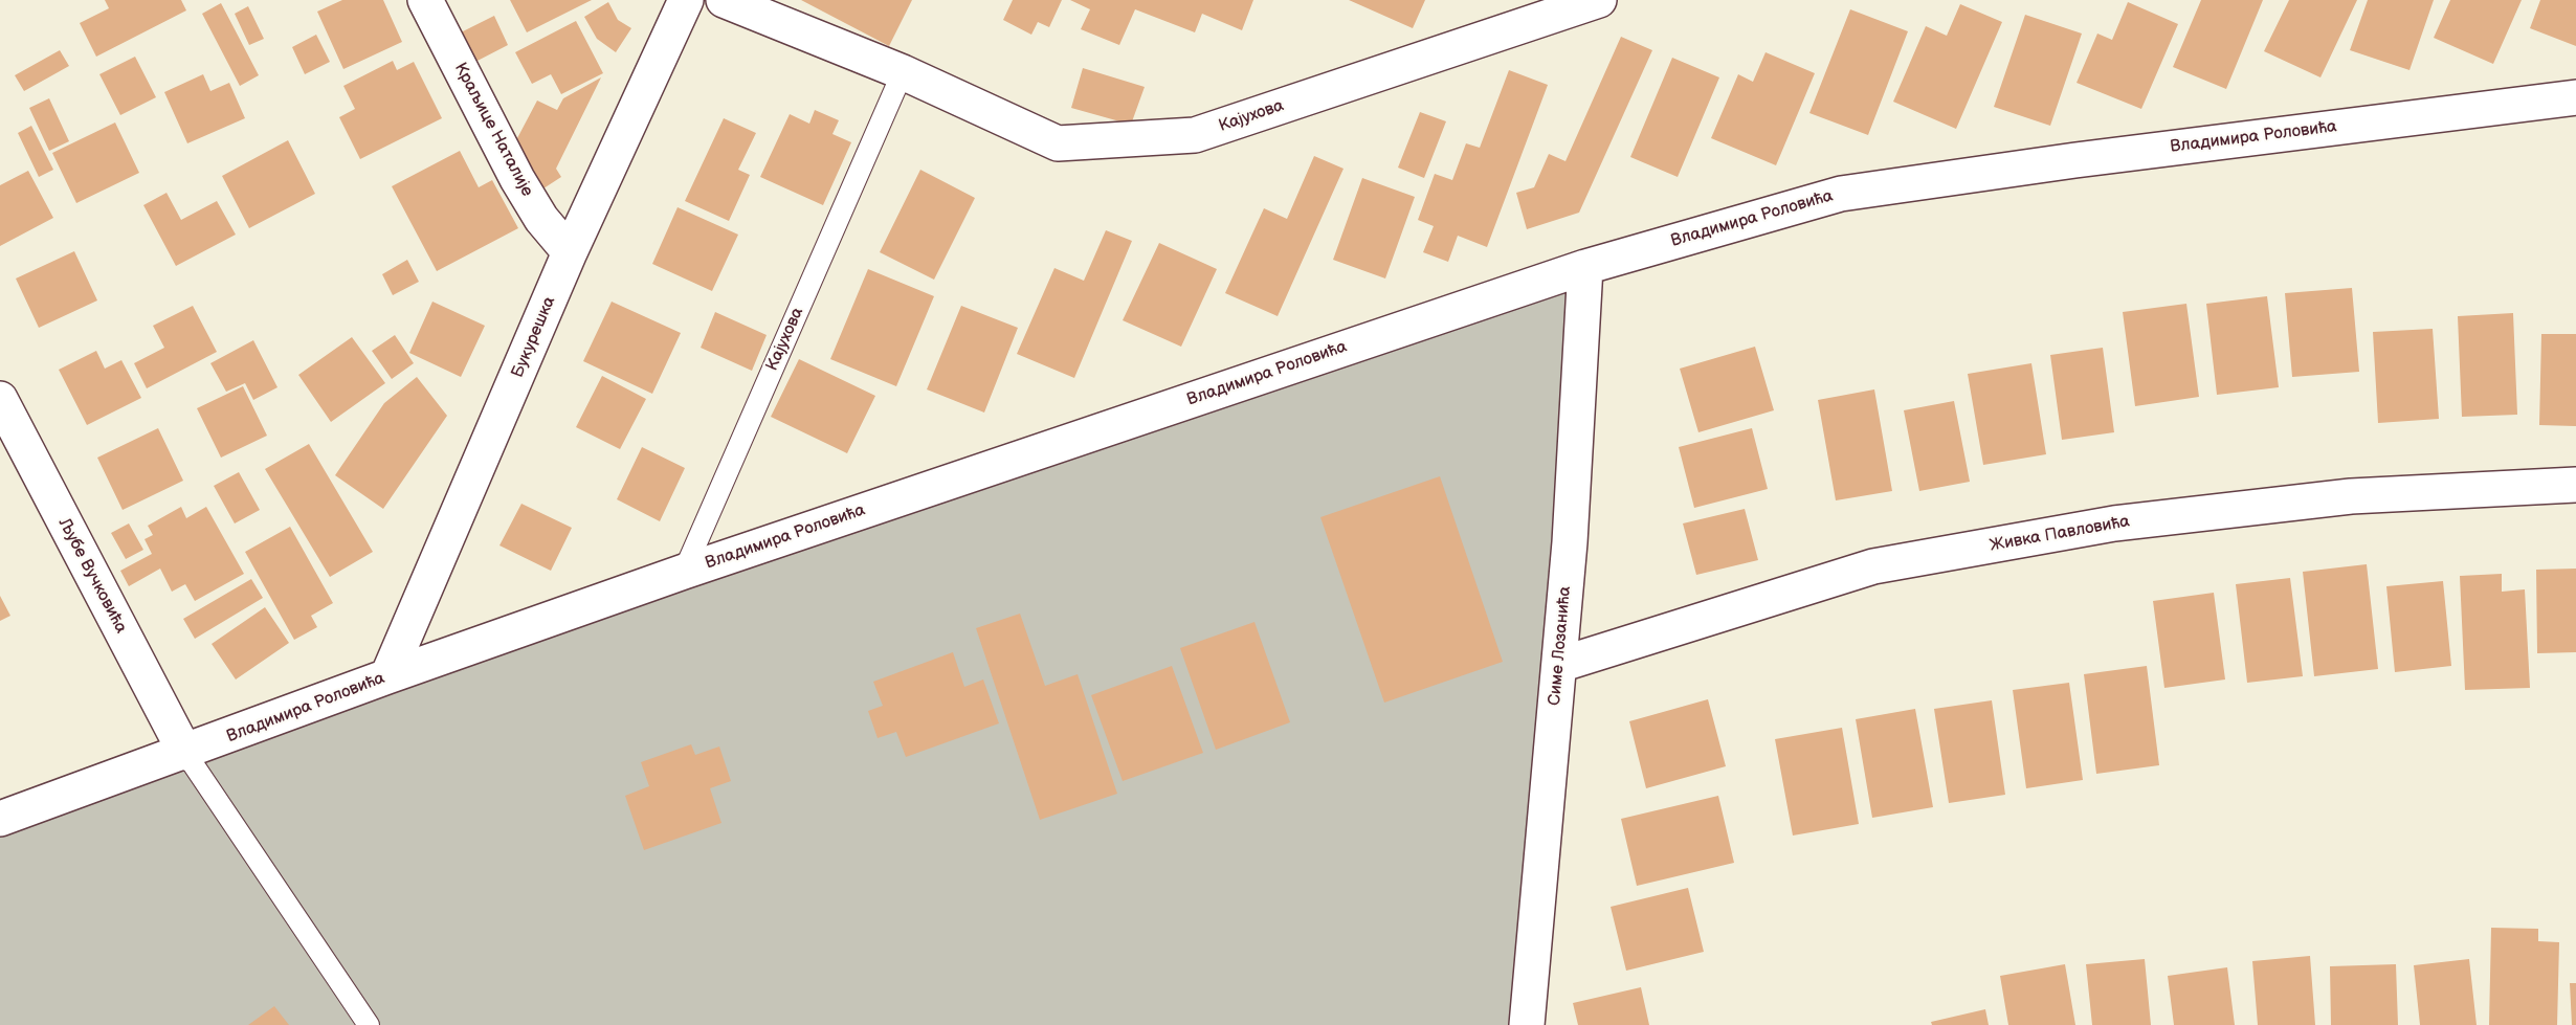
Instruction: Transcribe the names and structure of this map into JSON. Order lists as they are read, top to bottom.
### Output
{
  "streets": {
    "street": [
      "Кајухова",
      "Краљице Наталије",
      "Владимира Роловића",
      "Букурешка",
      "Живка Павловића",
      "Љубе Вучковића",
      "Симе Лозанића"
    ]
  },
  "crossings": [
    ["Кајухова", "Владимира Роловића"],
    ["Краљице Наталије", "Букурешка"],
    ["Владимира Роловића", "Букурешка"],
    ["Владимира Роловића", "Љубе Вучковића"],
    ["Владимира Роловића", "Симе Лозанића"],
    ["Живка Павловића", "Симе Лозанића"]
  ]
}
